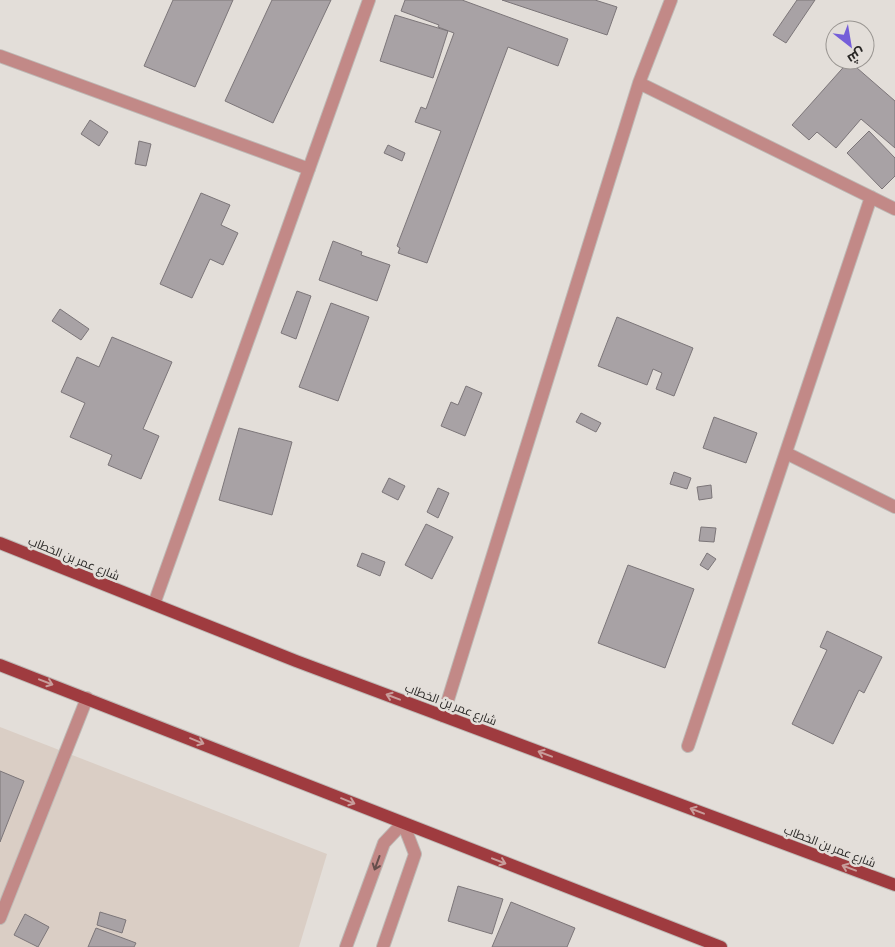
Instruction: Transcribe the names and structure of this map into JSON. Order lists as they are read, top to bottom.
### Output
{
  "streets": {
    "main road": ["شارع عمر بن الخطاب"]
  },
  "one_way": ["شارع عمر بن الخطاب"],
  "north": "bottom right"
}
